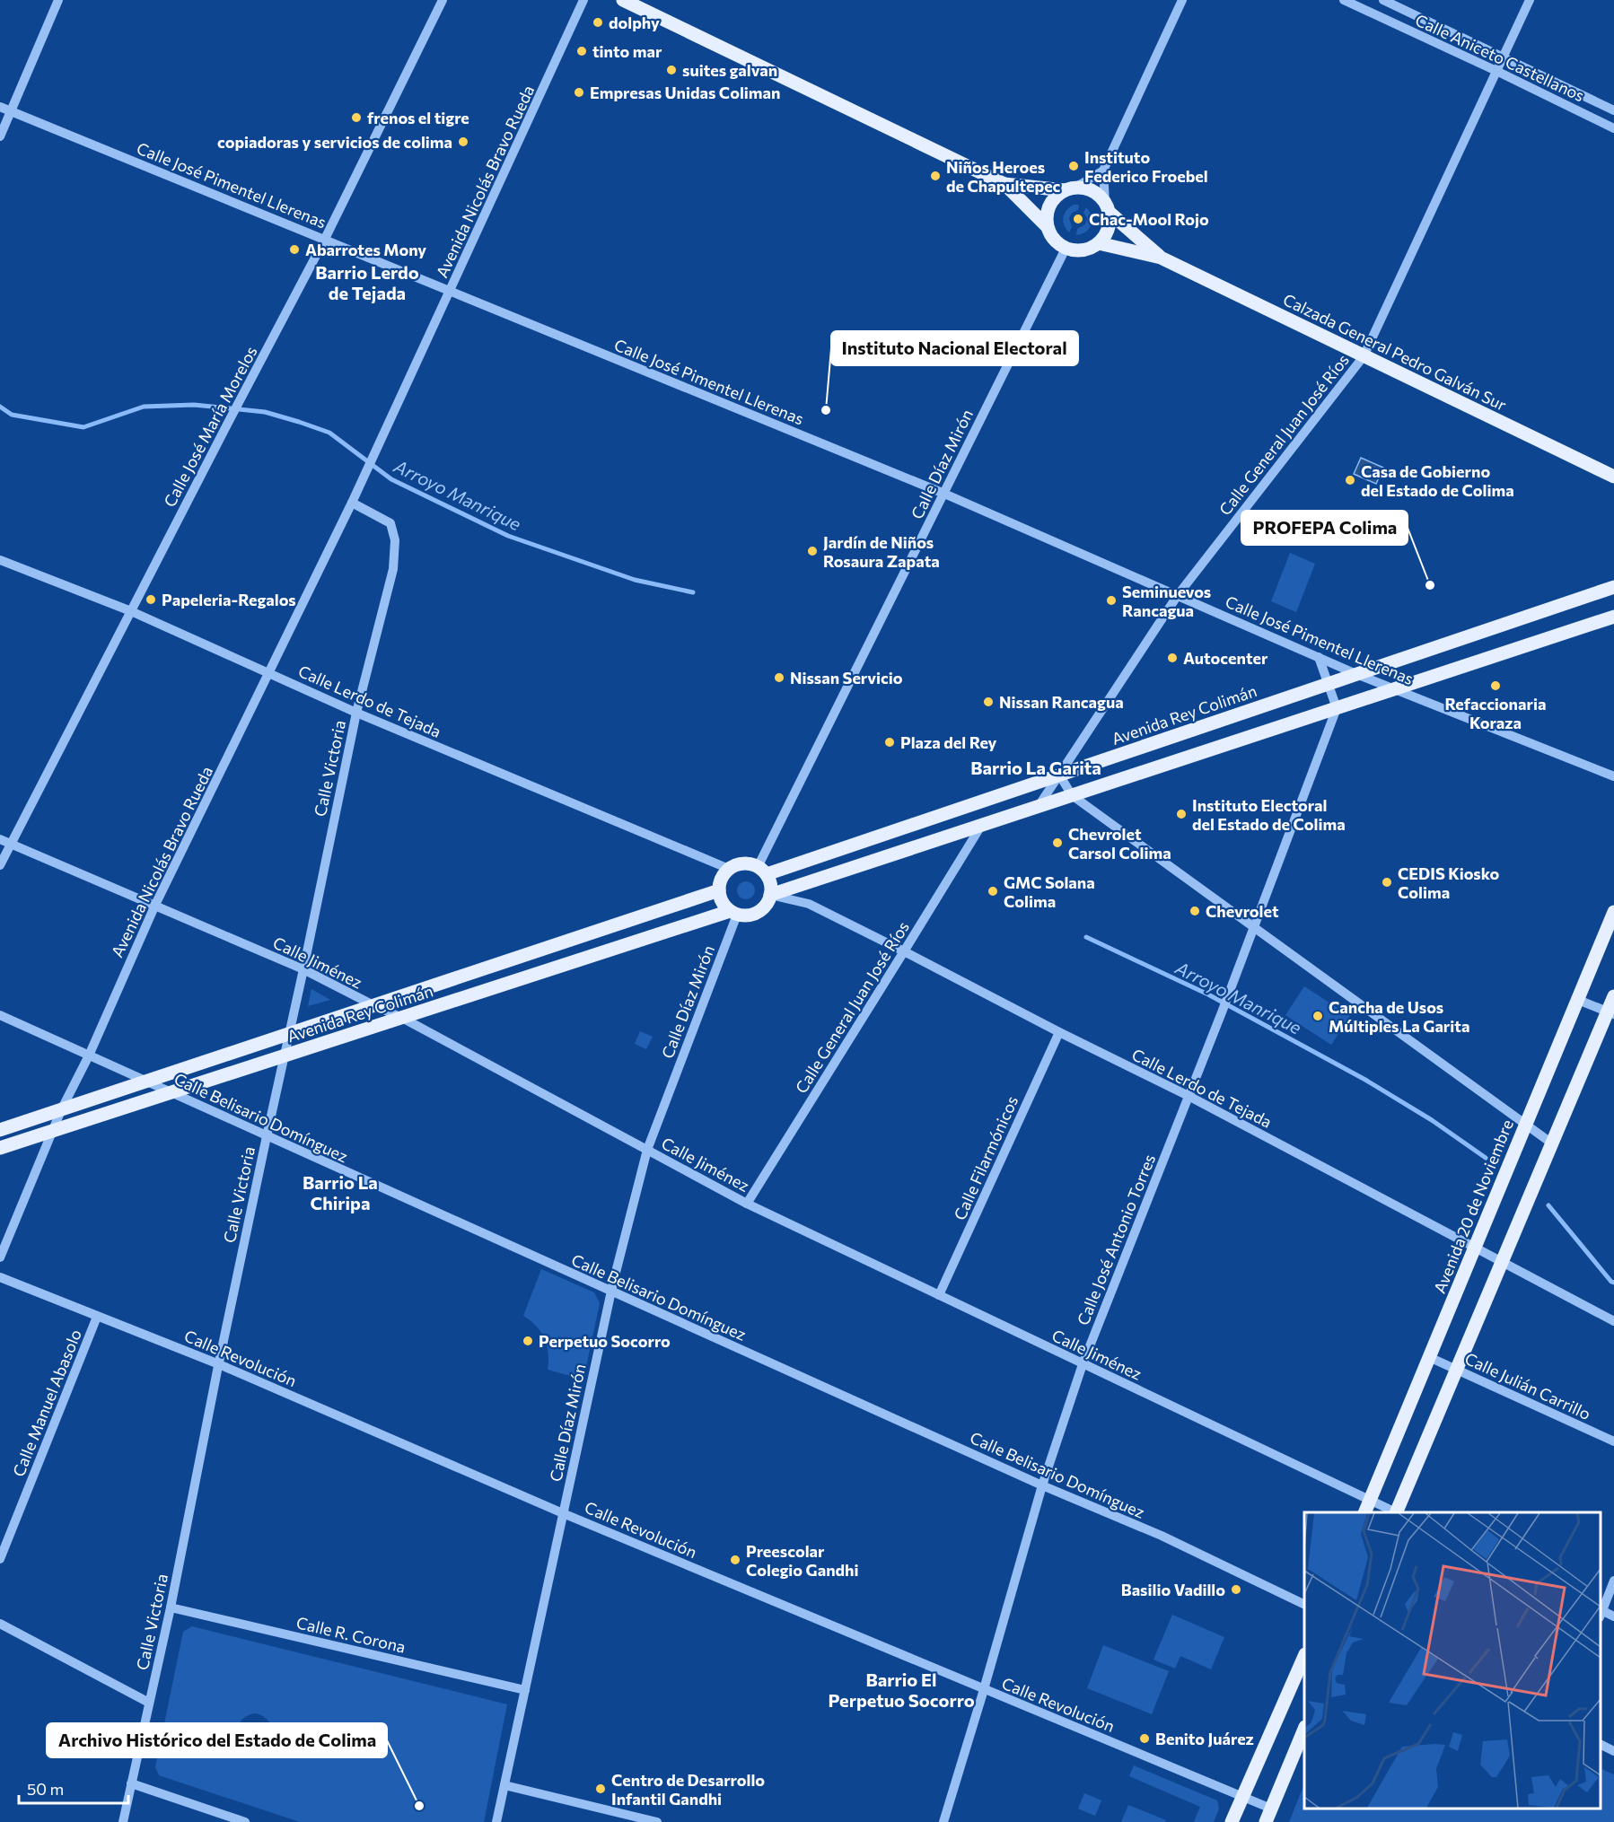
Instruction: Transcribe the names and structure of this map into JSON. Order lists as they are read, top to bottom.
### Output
{
  "streets": {
    "main road": ["Calzada General Pedro Galván Sur", "Avenida Rey Colimán", "Avenida 20 de Noviembre"],
    "street": [
      "Calle Aniceto Castellanos",
      "Avenida Nicolás Bravo Rueda",
      "Calle José Pimentel Llerenas",
      "Calle José María Morelos",
      "Calle General Juan José Ríos",
      "Calle Díaz Mirón",
      "Calle Lerdo de Tejada",
      "Calle Victoria",
      "Calle Jiménez",
      "Calle Belisario Domínguez",
      "Calle Filarmónicos",
      "Calle José Antonio Torres",
      "Calle Revolución",
      "Calle Julián Carrillo",
      "Calle Manuel Abasolo",
      "Calle R. Corona"
    ]
  },
  "crossings": [
    ["Calle Aniceto Castellanos", "Calle General Juan José Ríos"],
    ["Avenida Nicolás Bravo Rueda", "Calle José Pimentel Llerenas"],
    ["Avenida Nicolás Bravo Rueda", "Calle Lerdo de Tejada"],
    ["Avenida Nicolás Bravo Rueda", "Avenida Rey Colimán"],
    ["Avenida Nicolás Bravo Rueda", "Calle Victoria"],
    ["Avenida Nicolás Bravo Rueda", "Calle Jiménez"],
    ["Avenida Nicolás Bravo Rueda", "Calle Belisario Domínguez"],
    ["Calle José Pimentel Llerenas", "Calle José María Morelos"],
    ["Calle José Pimentel Llerenas", "Calle General Juan José Ríos"],
    ["Calle José Pimentel Llerenas", "Calle Díaz Mirón"],
    ["Calle José Pimentel Llerenas", "Avenida Rey Colimán"],
    ["Calzada General Pedro Galván Sur", "Calle General Juan José Ríos"],
    ["Calzada General Pedro Galván Sur", "Calle Díaz Mirón"],
    ["Calle José María Morelos", "Calle Lerdo de Tejada"],
    ["Calle José María Morelos", "Calle Jiménez"],
    ["Calle General Juan José Ríos", "Calle Lerdo de Tejada"],
    ["Calle General Juan José Ríos", "Avenida Rey Colimán"],
    ["Calle General Juan José Ríos", "Calle Jiménez"],
    ["Calle Díaz Mirón", "Calle Lerdo de Tejada"],
    ["Calle Díaz Mirón", "Avenida Rey Colimán"],
    ["Calle Díaz Mirón", "Calle Jiménez"],
    ["Calle Díaz Mirón", "Calle Belisario Domínguez"],
    ["Calle Díaz Mirón", "Calle Revolución"],
    ["Calle Díaz Mirón", "Calle R. Corona"],
    ["Calle Lerdo de Tejada", "Avenida Rey Colimán"],
    ["Calle Lerdo de Tejada", "Calle Victoria"],
    ["Calle Lerdo de Tejada", "Calle Filarmónicos"],
    ["Calle Lerdo de Tejada", "Avenida 20 de Noviembre"],
    ["Calle Lerdo de Tejada", "Calle José Antonio Torres"],
    ["Avenida Rey Colimán", "Calle Victoria"],
    ["Avenida Rey Colimán", "Calle Jiménez"],
    ["Avenida Rey Colimán", "Calle Belisario Domínguez"],
    ["Calle Victoria", "Calle Jiménez"],
    ["Calle Victoria", "Calle Belisario Domínguez"],
    ["Calle Victoria", "Calle Revolución"],
    ["Calle Victoria", "Calle R. Corona"],
    ["Calle Jiménez", "Calle Filarmónicos"],
    ["Calle Jiménez", "Avenida 20 de Noviembre"],
    ["Calle Jiménez", "Calle José Antonio Torres"],
    ["Calle Belisario Domínguez", "Calle José Antonio Torres"],
    ["Avenida 20 de Noviembre", "Calle Julián Carrillo"],
    ["Calle José Antonio Torres", "Calle Revolución"],
    ["Calle Revolución", "Calle Manuel Abasolo"]
  ],
  "districts": [
    "Barrio Lerdo de Tejada",
    "Barrio La Garita",
    "Barrio La Chiripa",
    "Barrio El Perpetuo Socorro"
  ],
  "water": ["Arroyo Manrique"],
  "places": [
    "dolphy",
    "tinto mar",
    "suites galvan",
    "Empresas Unidas Coliman",
    "frenos el tigre",
    "copiadoras y servicios de colima",
    "Instituto Federico Froebel",
    "Niños Heroes de Chapultepec",
    "Chac-Mool Rojo",
    "Abarrotes Mony",
    "Instituto Nacional Electoral",
    "Casa de Gobierno del Estado de Colima",
    "Jardín de Niños Rosaura Zapata",
    "PROFEPA Colima",
    "Papeleria-Regalos",
    "Seminuevos Rancagua",
    "Autocenter",
    "Nissan Servicio",
    "Refaccionaria Koraza",
    "Nissan Rancagua",
    "Plaza del Rey",
    "Instituto Electoral del Estado de Colima",
    "Chevrolet Carsol Colima",
    "CEDIS Kiosko Colima",
    "GMC Solana Colima",
    "Chevrolet",
    "Cancha de Usos Múltiples La Garita",
    "Perpetuo Socorro",
    "Preescolar Colegio Gandhi",
    "Basilio Vadillo",
    "Benito Juárez",
    "Centro de Desarrollo Infantil Gandhi",
    "Archivo Histórico del Estado de Colima"
  ],
  "scale_bar": "50 m"
}
